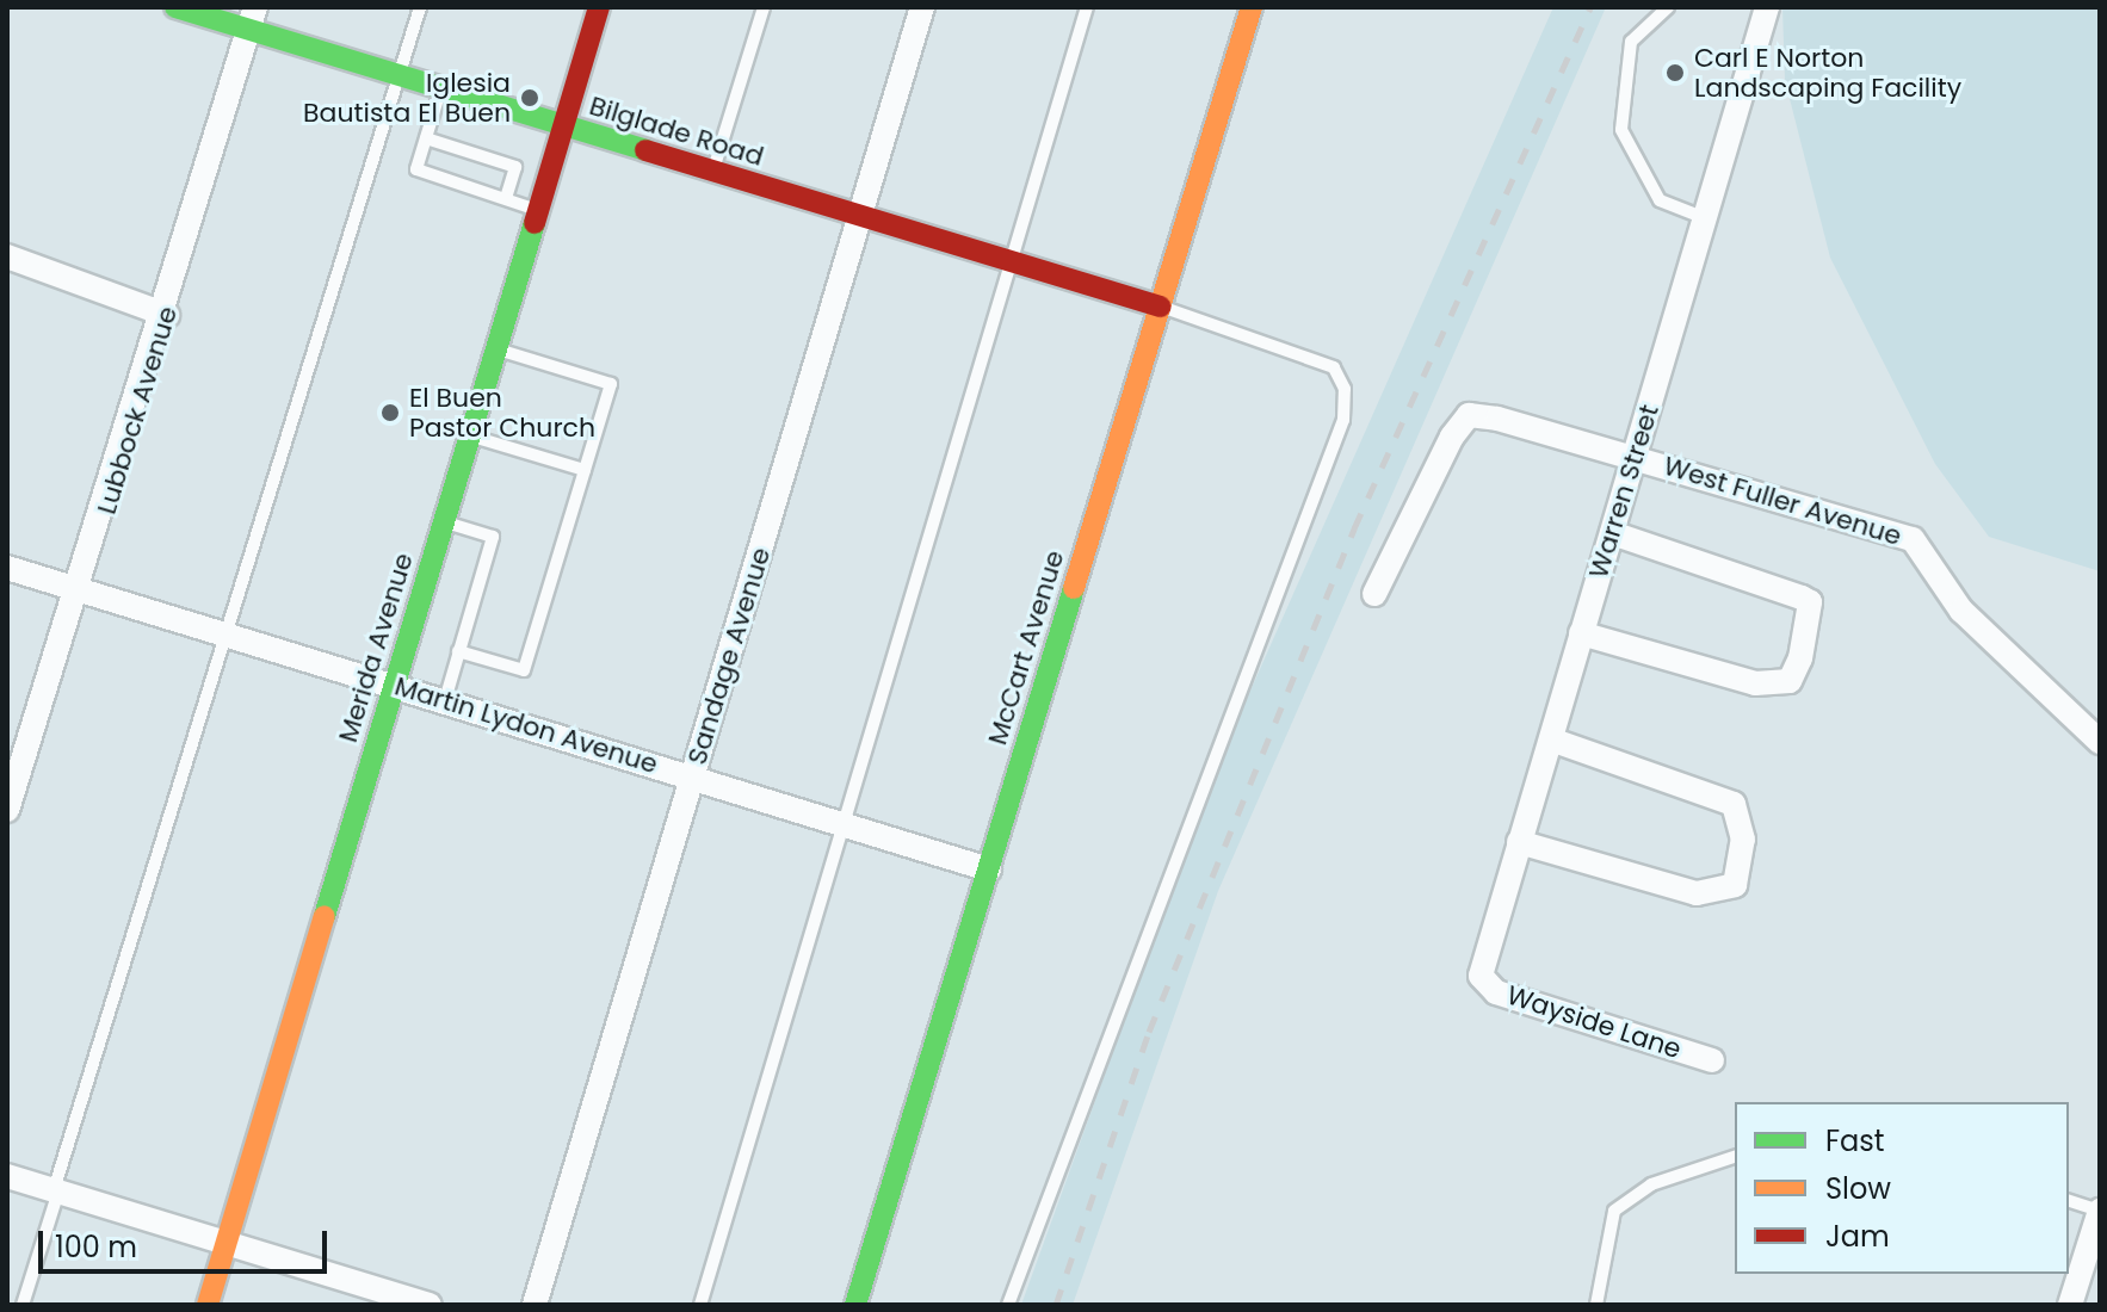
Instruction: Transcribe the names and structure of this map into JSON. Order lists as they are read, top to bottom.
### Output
{
  "streets": {
    "street": [
      "Bilglade Road",
      "Lubbock Avenue",
      "Warren Street",
      "West Fuller Avenue",
      "Merida Avenue",
      "McCart Avenue",
      "Sandage Avenue",
      "Martin Lydon Avenue",
      "Wayside Lane"
    ]
  },
  "crossings": [
    ["Bilglade Road", "Lubbock Avenue"],
    ["Bilglade Road", "Merida Avenue"],
    ["Bilglade Road", "McCart Avenue"],
    ["Bilglade Road", "Sandage Avenue"],
    ["Lubbock Avenue", "Martin Lydon Avenue"],
    ["Warren Street", "West Fuller Avenue"],
    ["Warren Street", "Wayside Lane"],
    ["Merida Avenue", "Martin Lydon Avenue"],
    ["McCart Avenue", "Martin Lydon Avenue"],
    ["Sandage Avenue", "Martin Lydon Avenue"]
  ],
  "places": ["Carl E Norton Landscaping Facility", "Iglesia Bautista El Buen", "El Buen Pastor Church"],
  "legend": ["Fast", "Slow", "Jam"],
  "scale_bar": "100 m"
}
